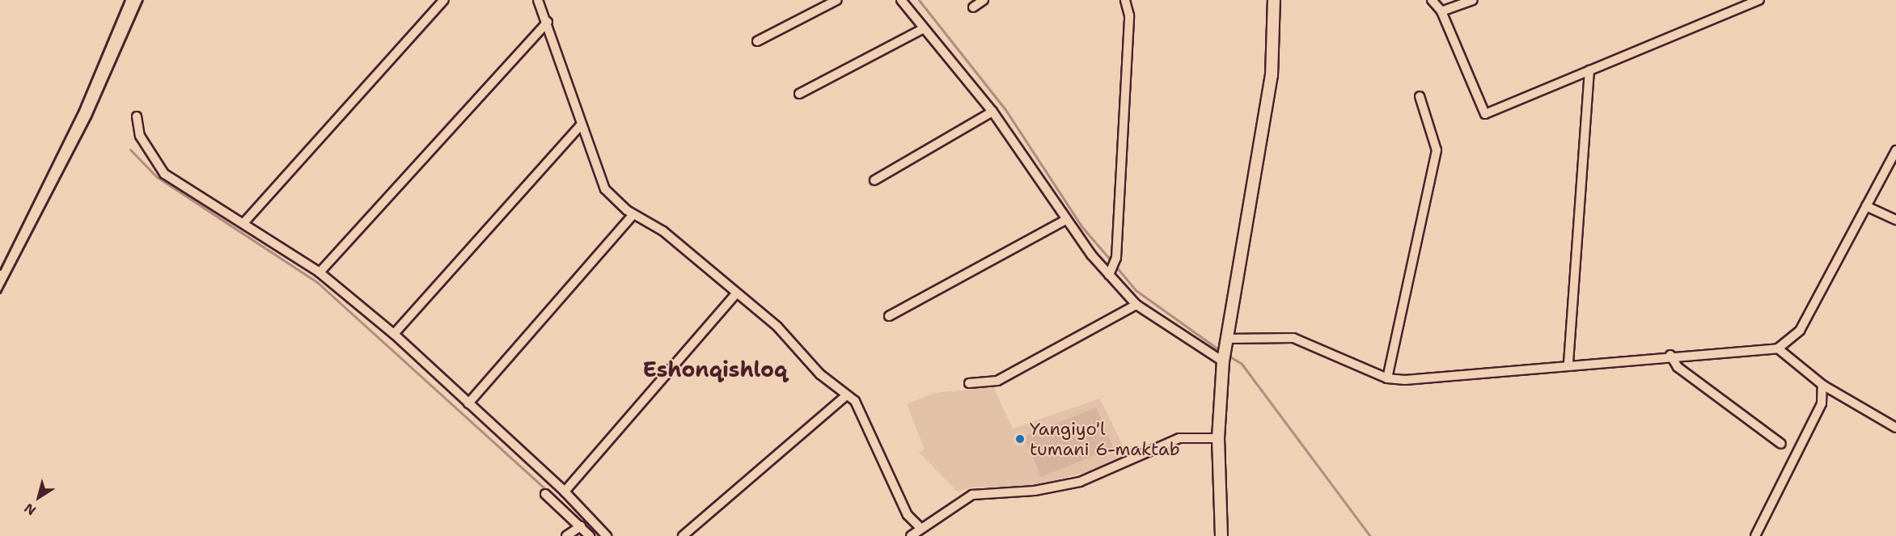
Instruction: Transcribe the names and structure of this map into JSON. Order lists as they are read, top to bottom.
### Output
{
  "districts": ["Eshonqishloq"],
  "places": ["Yangiyo'l tumani 6-maktab"],
  "north": "bottom left"
}
